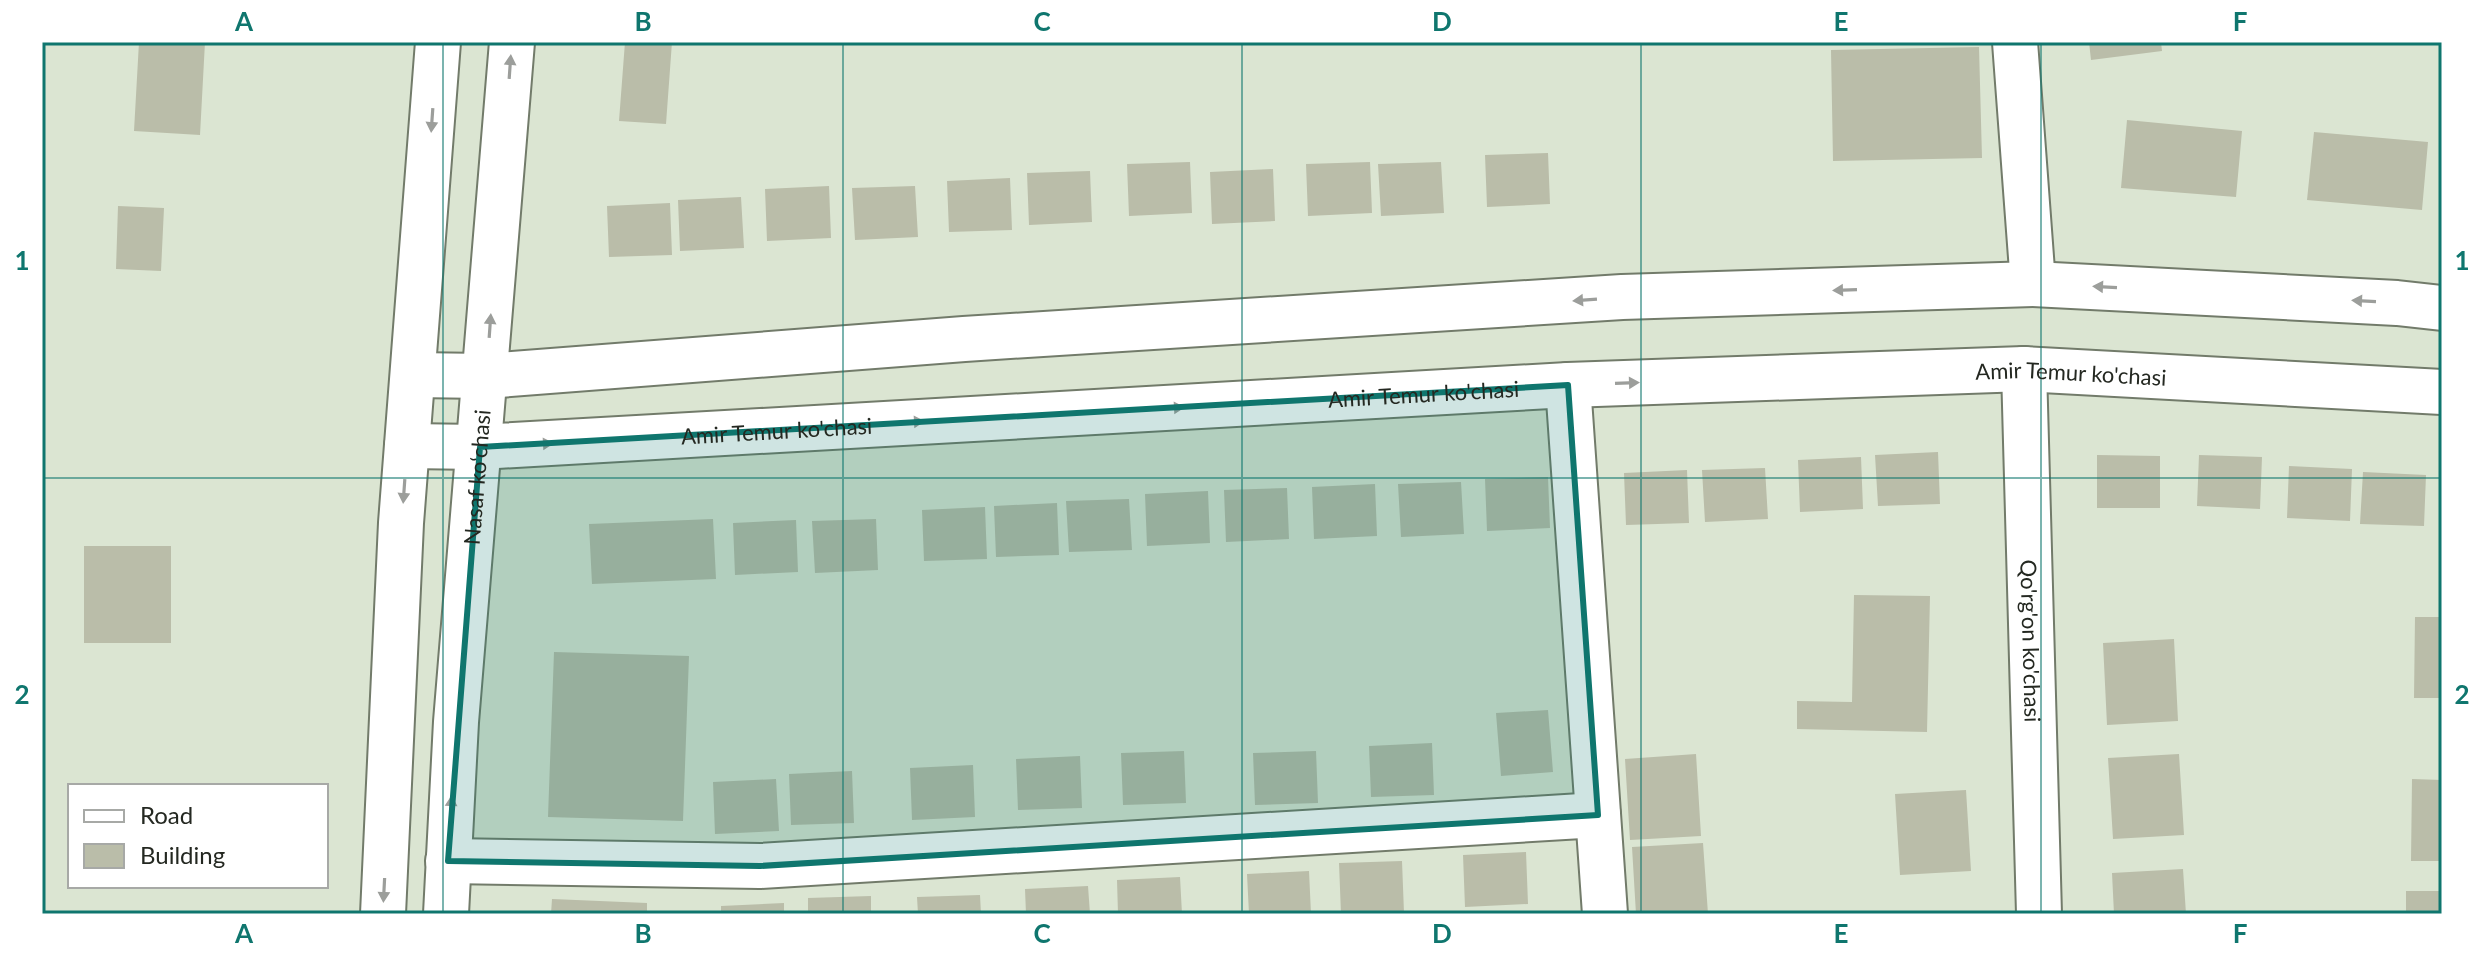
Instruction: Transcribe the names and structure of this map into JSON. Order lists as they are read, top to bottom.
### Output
{
  "streets": {
    "main road": ["Amir Temur ko'chasi", "Nasaf ko‘chasi", "Qo'rg'on ko'chasi"]
  },
  "crossings": [
    ["Amir Temur ko'chasi", "Nasaf ko‘chasi"],
    ["Amir Temur ko'chasi", "Qo'rg'on ko'chasi"]
  ],
  "legend": ["Road", "Building"],
  "grid": {
    "columns": [
      "A",
      "B",
      "C",
      "D",
      "E",
      "F"
    ],
    "rows": ["1", "2"]
  }
}
